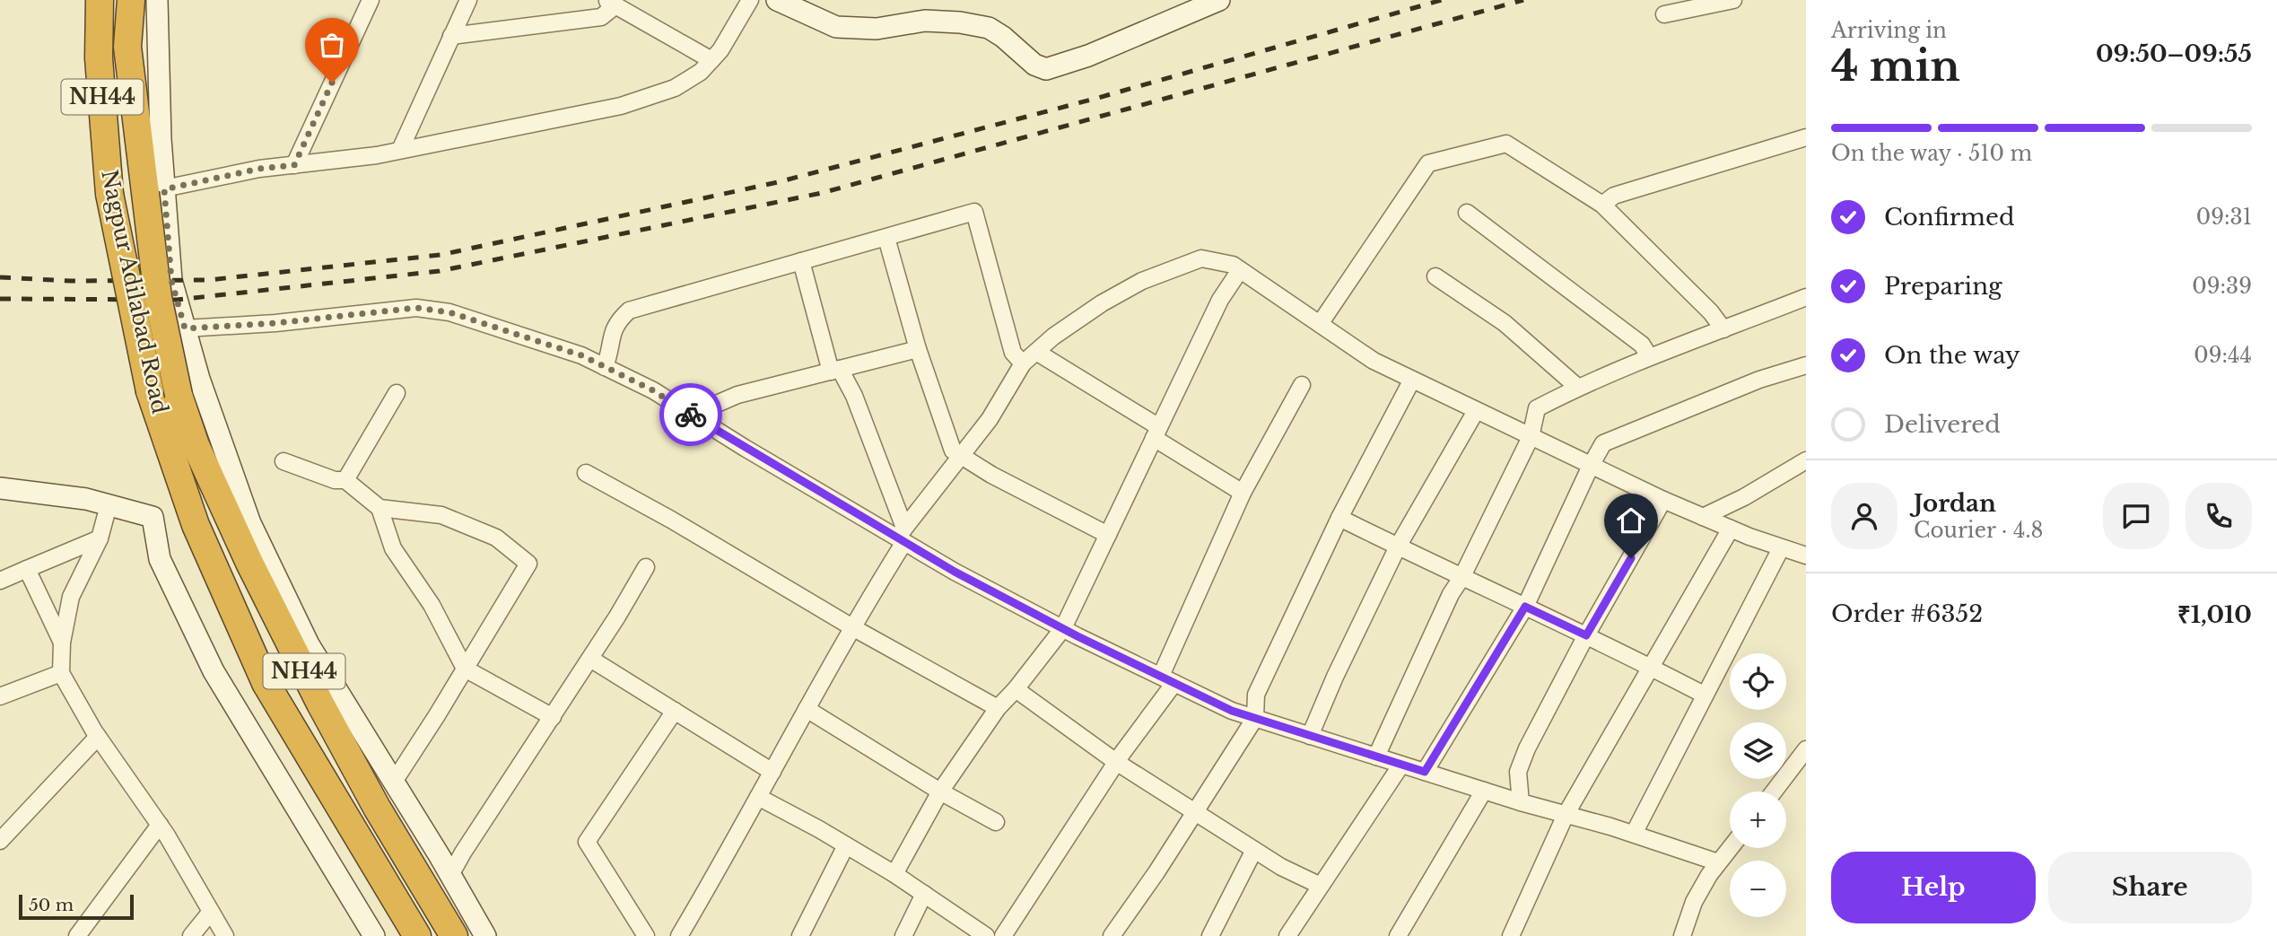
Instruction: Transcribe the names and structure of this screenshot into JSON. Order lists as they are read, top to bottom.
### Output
{
  "streets": {
    "highway": ["NH44", "Nagpur Adilabad Road"]
  },
  "scale_bar": "50 m",
  "page": {
    "heading": ["4 min", "Arriving in", "09:50–09:55"],
    "panel": [
      "Jordan",
      "Courier · 4.8",
      "Order #6352",
      "₹1,010"
    ],
    "bar": "On the way · 510 m",
    "list": [
      ["Confirmed", "09:31"],
      ["Preparing", "09:39"],
      ["On the way", "09:44"],
      "Delivered"
    ],
    "map_buttons": ["+", "−"],
    "buttons": ["Help", "Share"],
    "scale": "50 m"
  }
}
